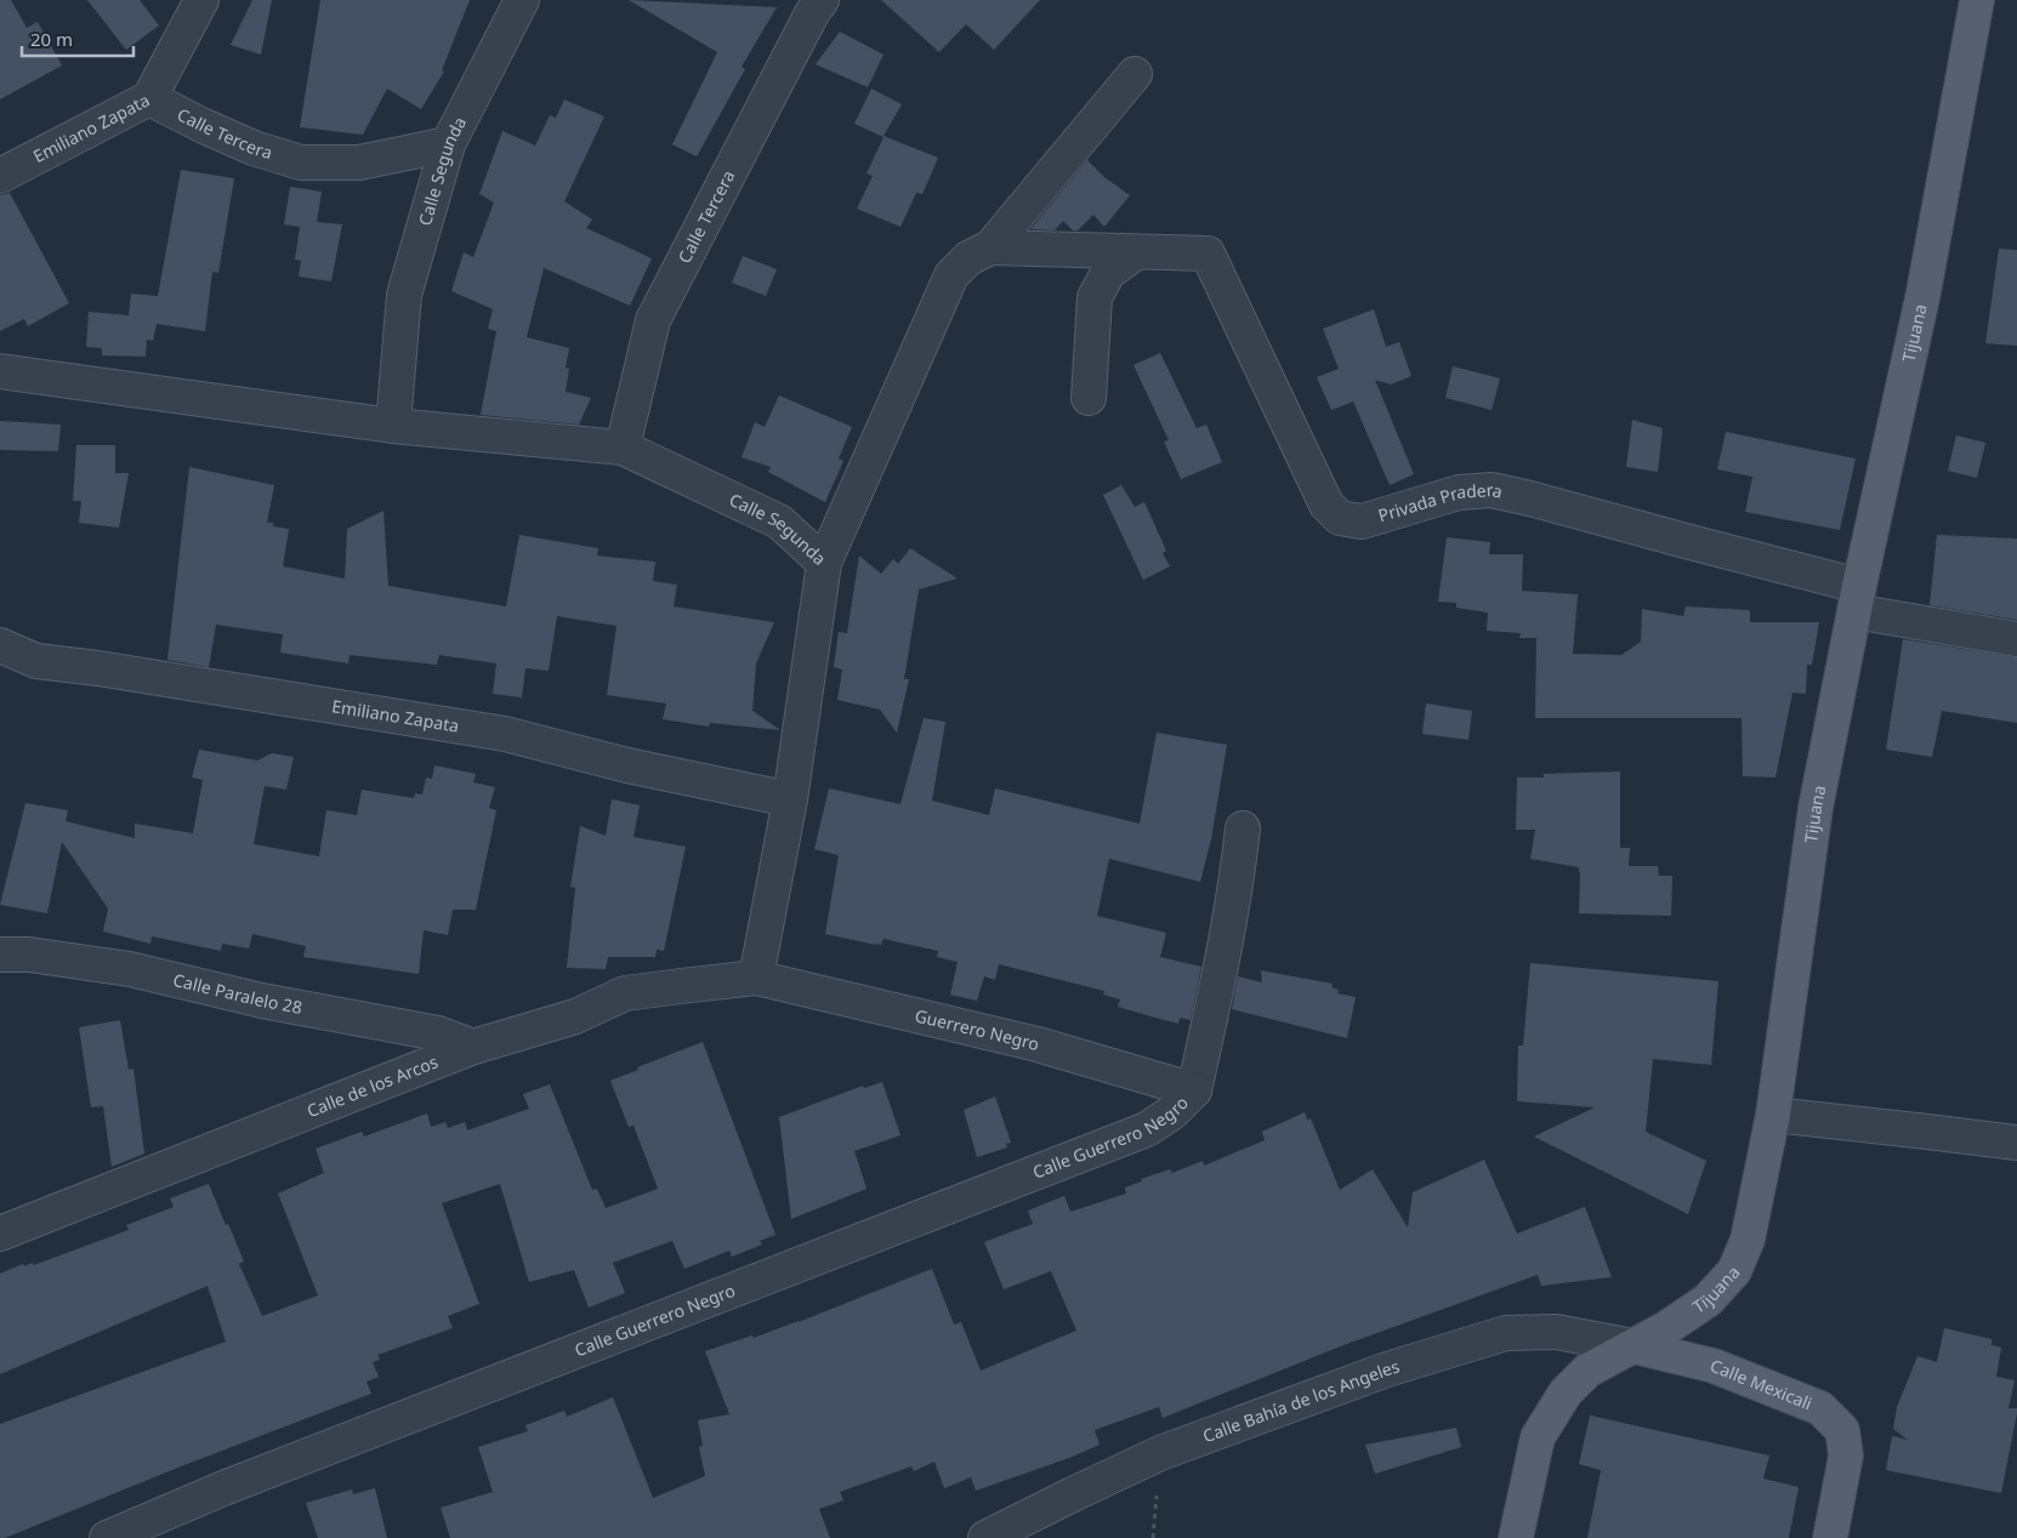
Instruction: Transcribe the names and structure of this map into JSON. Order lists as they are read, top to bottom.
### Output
{
  "streets": {
    "main road": ["Tijuana", "Calle Mexicali"],
    "street": [
      "Emiliano Zapata",
      "Calle Tercera",
      "Calle Segunda",
      "Privada Pradera",
      "Calle Paralelo 28",
      "Guerrero Negro",
      "Calle de los Arcos",
      "Calle Guerrero Negro",
      "Calle Bahía de los Angeles"
    ]
  },
  "crossings": [
    ["Emiliano Zapata", "Calle Tercera"],
    ["Emiliano Zapata", "Calle Segunda"],
    ["Calle Tercera", "Calle Segunda"],
    ["Calle Segunda", "Guerrero Negro"],
    ["Calle Segunda", "Calle de los Arcos"],
    ["Tijuana", "Privada Pradera"],
    ["Tijuana", "Calle Mexicali"],
    ["Tijuana", "Calle Bahía de los Angeles"],
    ["Calle Paralelo 28", "Calle de los Arcos"],
    ["Guerrero Negro", "Calle de los Arcos"],
    ["Guerrero Negro", "Calle Guerrero Negro"],
    ["Calle Mexicali", "Calle Bahía de los Angeles"]
  ],
  "scale_bar": "20 m"
}
